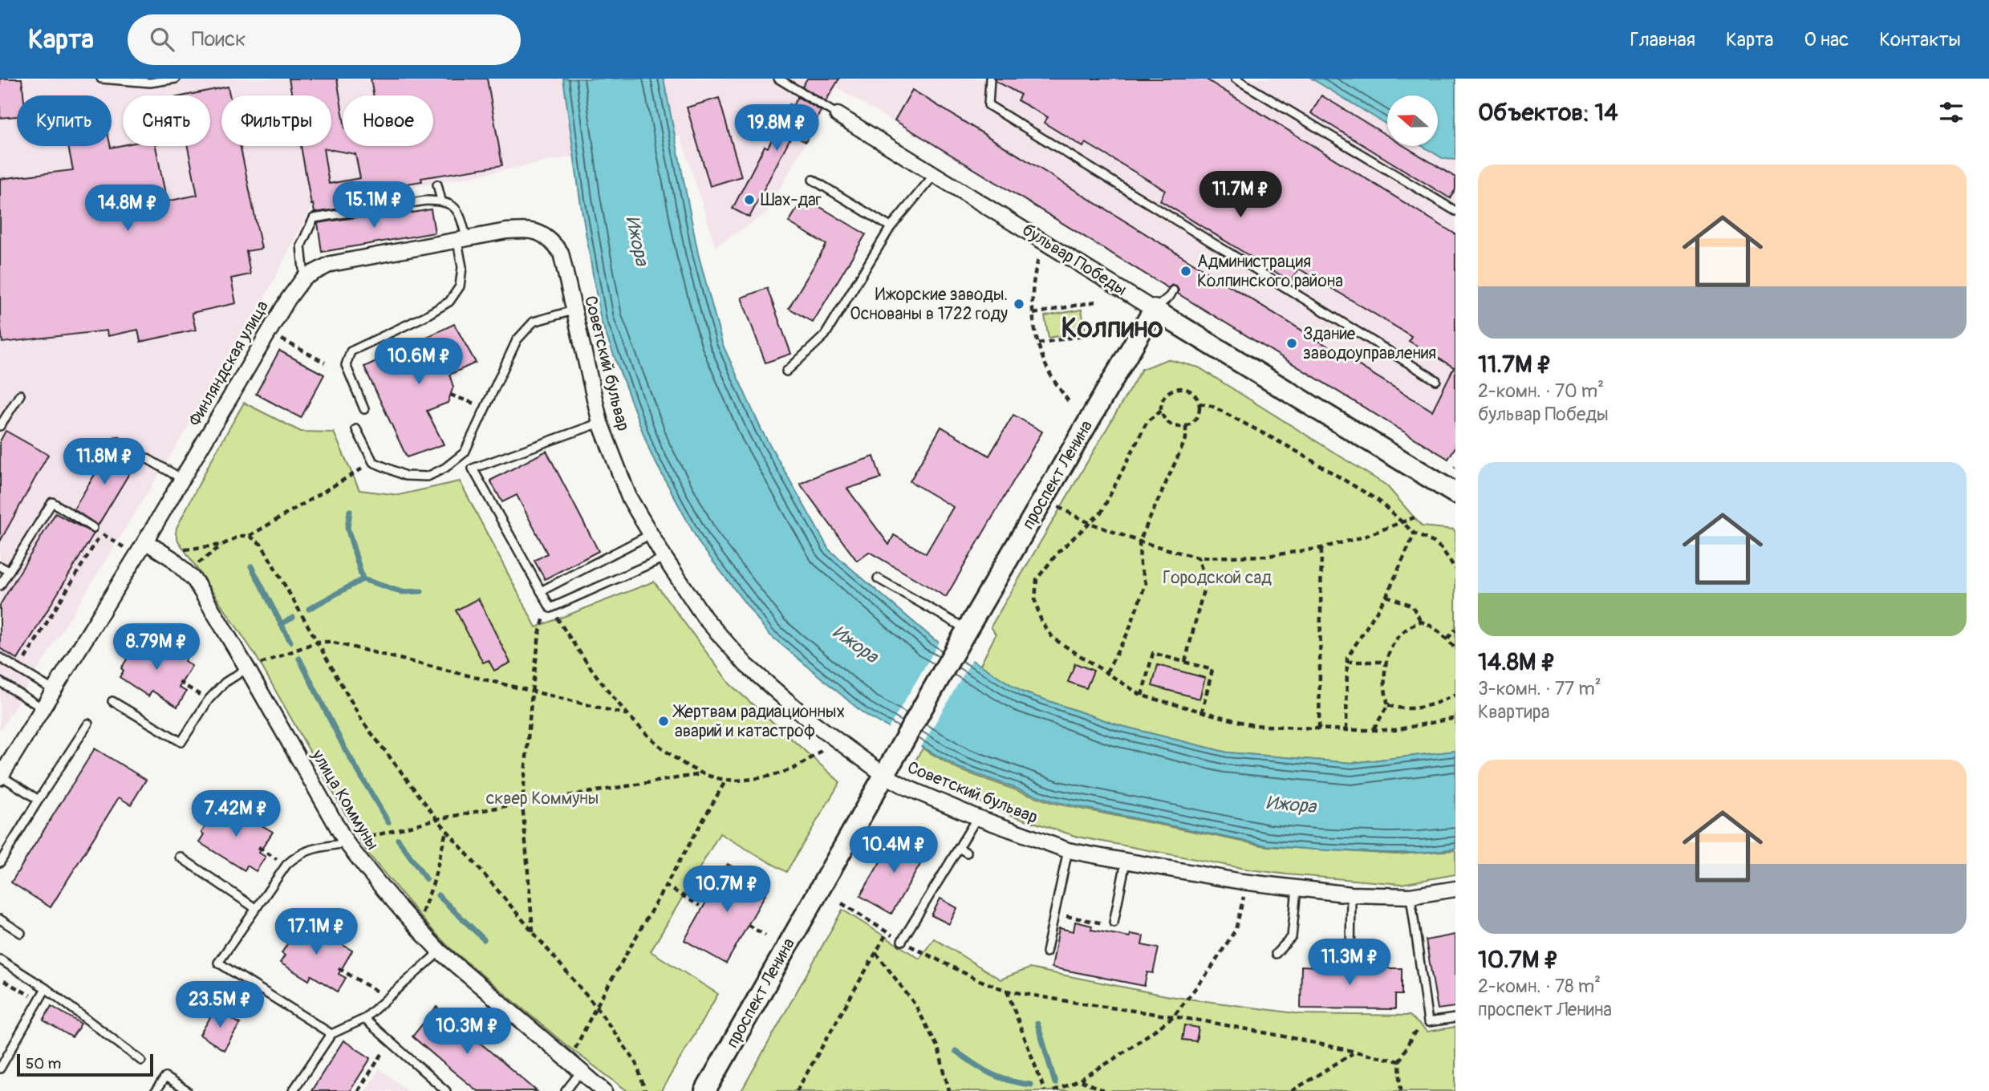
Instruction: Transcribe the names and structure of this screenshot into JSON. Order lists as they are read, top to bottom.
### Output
{
  "streets": {
    "main road": ["бульвар Победы", "проспект Ленина"],
    "street": ["Финляндская улица", "Советский бульвар", "улица Коммуны"]
  },
  "crossings": [
    ["бульвар Победы", "проспект Ленина"],
    ["Финляндская улица", "Советский бульвар"],
    ["Финляндская улица", "улица Коммуны"],
    ["Советский бульвар", "проспект Ленина"]
  ],
  "districts": ["Колпино"],
  "water": ["Ижора"],
  "parks": ["Городской сад", "сквер Коммуны"],
  "places": [
    "Шах-даг",
    "Администрация Колпинского района",
    "Ижорские заводы. Основаны в 1722 году",
    "Здание заводоуправления",
    "Жертвам радиационных аварий и катастроф"
  ],
  "scale_bar": "50 m",
  "north": "left",
  "page": {
    "header": "Карта",
    "search": "Поиск",
    "nav": [
      "Главная",
      "Карта",
      "О нас",
      "Контакты"
    ],
    "heading": "Объектов: 14",
    "chip": [
      "Купить",
      "Снять",
      "Фильтры",
      "Новое"
    ],
    "price": [
      "19.8M ₽",
      "11.7M ₽",
      "15.1M ₽",
      "14.8M ₽",
      "10.6M ₽",
      "11.8M ₽",
      "8.79M ₽",
      "7.42M ₽",
      "10.4M ₽",
      "10.7M ₽",
      "17.1M ₽",
      "11.3M ₽",
      "23.5M ₽",
      "10.3M ₽"
    ],
    "list": [
      {
        "name": "11.7M ₽",
        "note": "2-комн. · 70 m² · бульвар Победы"
      },
      {
        "name": "14.8M ₽",
        "note": "3-комн. · 77 m² · Квартира"
      },
      {
        "name": "10.7M ₽",
        "note": "2-комн. · 78 m² · проспект Ленина"
      }
    ],
    "scale": "50 m"
  }
}
